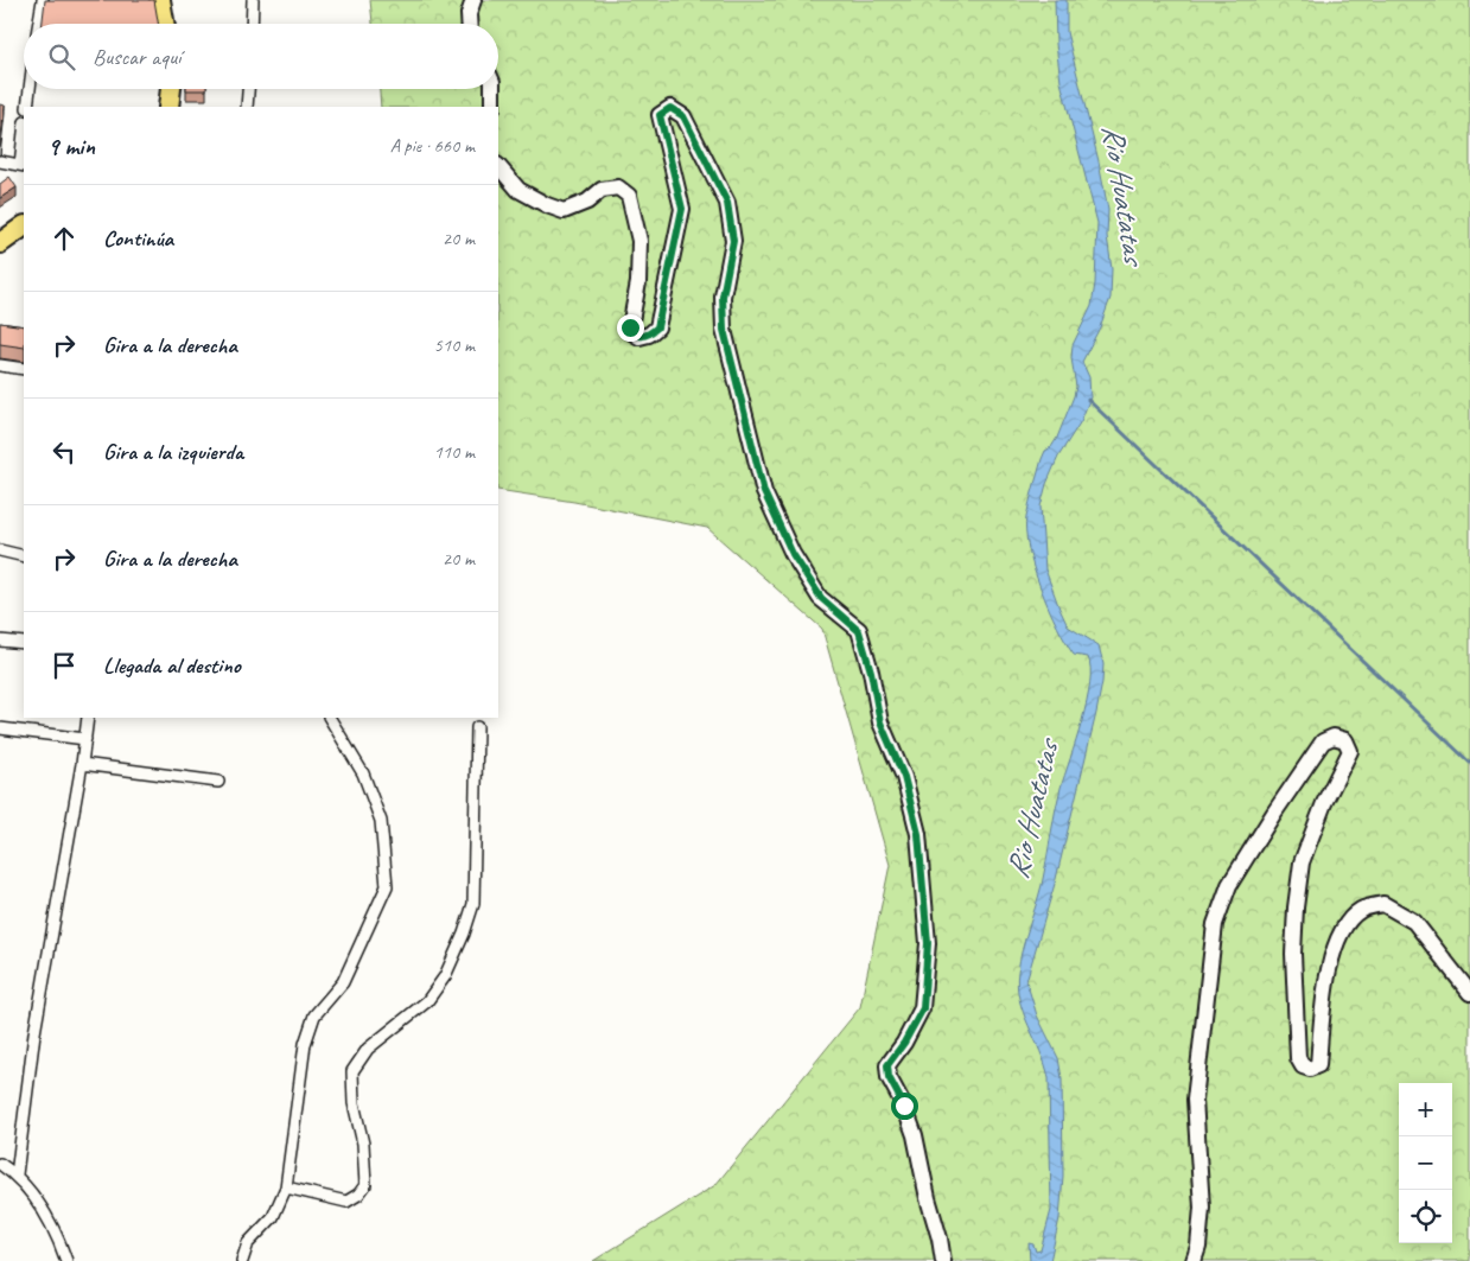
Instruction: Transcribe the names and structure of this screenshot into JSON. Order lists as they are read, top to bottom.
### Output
{
  "water": ["Rio Huatatas"],
  "page": {
    "search": "Buscar aquí",
    "heading": ["9 min", "A pie · 660 m"],
    "list": [
      ["Continúa", "20 m"],
      ["Gira a la derecha", "510 m"],
      ["Gira a la izquierda", "110 m"],
      ["Gira a la derecha", "20 m"],
      "Llegada al destino"
    ],
    "map_buttons": ["+", "−"]
  }
}
